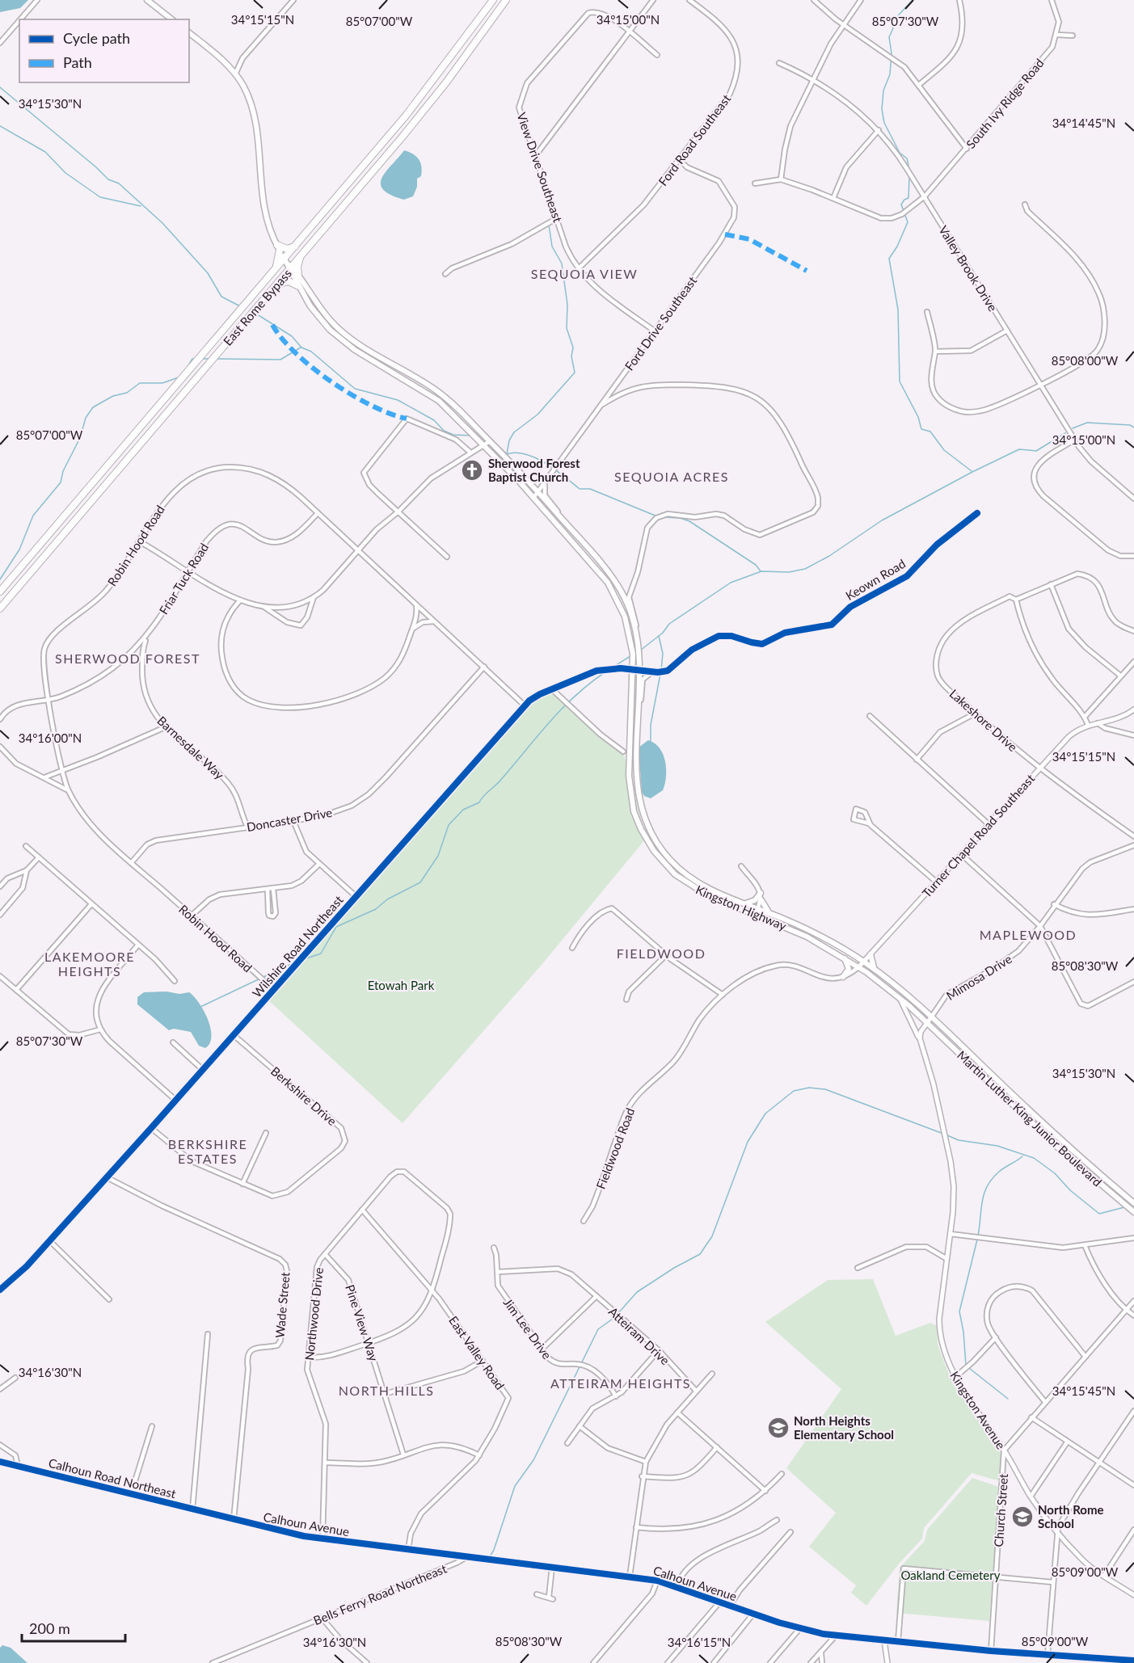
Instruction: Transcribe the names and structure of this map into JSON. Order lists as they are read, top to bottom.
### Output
{
  "streets": {
    "highway": ["East Rome Bypass"],
    "main road": ["Kingston Highway", "Martin Luther King Junior Boulevard"],
    "street": [
      "South Ivy Ridge Road",
      "Ford Road Southeast",
      "View Drive Southeast",
      "Valley Brook Drive",
      "Ford Drive Southeast",
      "Robin Hood Road",
      "Friar Tuck Road",
      "Keown Road",
      "Lakeshore Drive",
      "Barnesdale Way",
      "Doncaster Drive",
      "Turner Chapel Road Southeast",
      "Wilshire Road Northeast",
      "Mimosa Drive",
      "Berkshire Drive",
      "Fieldwood Road",
      "Wade Street",
      "Northwood Drive",
      "Pine View Way",
      "Jim Lee Drive",
      "Atteiram Drive",
      "East Valley Road",
      "Kingston Avenue",
      "Calhoun Road Northeast",
      "Church Street",
      "Calhoun Avenue",
      "Bells Ferry Road Northeast"
    ]
  },
  "crossings": [
    ["South Ivy Ridge Road", "Valley Brook Drive"],
    ["Ford Road Southeast", "View Drive Southeast"],
    ["Ford Road Southeast", "Ford Drive Southeast"],
    ["View Drive Southeast", "Ford Drive Southeast"],
    ["East Rome Bypass", "Kingston Highway"],
    ["Ford Drive Southeast", "Kingston Highway"],
    ["Robin Hood Road", "Friar Tuck Road"],
    ["Robin Hood Road", "Doncaster Drive"],
    ["Robin Hood Road", "Wilshire Road Northeast"],
    ["Friar Tuck Road", "Barnesdale Way"],
    ["Keown Road", "Kingston Highway"],
    ["Keown Road", "Wilshire Road Northeast"],
    ["Lakeshore Drive", "Turner Chapel Road Southeast"],
    ["Barnesdale Way", "Doncaster Drive"],
    ["Turner Chapel Road Southeast", "Kingston Highway"],
    ["Kingston Highway", "Wilshire Road Northeast"],
    ["Kingston Highway", "Martin Luther King Junior Boulevard"],
    ["Kingston Highway", "Kingston Avenue"],
    ["Wilshire Road Northeast", "Berkshire Drive"],
    ["Wilshire Road Northeast", "Wade Street"],
    ["Mimosa Drive", "Martin Luther King Junior Boulevard"],
    ["Wade Street", "Calhoun Avenue"],
    ["Northwood Drive", "Pine View Way"],
    ["Northwood Drive", "East Valley Road"],
    ["Northwood Drive", "Calhoun Avenue"],
    ["Jim Lee Drive", "Atteiram Drive"],
    ["East Valley Road", "Calhoun Avenue"],
    ["Kingston Avenue", "Church Street"],
    ["Calhoun Road Northeast", "Calhoun Avenue"],
    ["Church Street", "Calhoun Avenue"],
    ["Calhoun Avenue", "Bells Ferry Road Northeast"]
  ],
  "districts": [
    "SEQUOIA VIEW",
    "SEQUOIA ACRES",
    "SHERWOOD FOREST",
    "MAPLEWOOD",
    "FIELDWOOD",
    "LAKEMOORE HEIGHTS",
    "BERKSHIRE ESTATES",
    "ATTEIRAM HEIGHTS",
    "NORTH HILLS"
  ],
  "parks": ["Etowah Park", "Oakland Cemetery"],
  "places": {
    "church": ["Sherwood Forest Baptist Church"],
    "school or university": ["North Heights Elementary School", "North Rome School"]
  },
  "legend": ["Cycle path", "Path"],
  "scale_bar": "200 m",
  "coordinates": [
    "34°15'15\"N",
    "34°15'00\"N",
    "85°07'00\"W",
    "85°07'30\"W",
    "34°15'30\"N",
    "34°14'45\"N",
    "85°08'00\"W",
    "34°16'00\"N",
    "85°08'30\"W",
    "34°16'30\"N",
    "34°15'45\"N",
    "85°09'00\"W",
    "34°16'15\"N"
  ]
}
